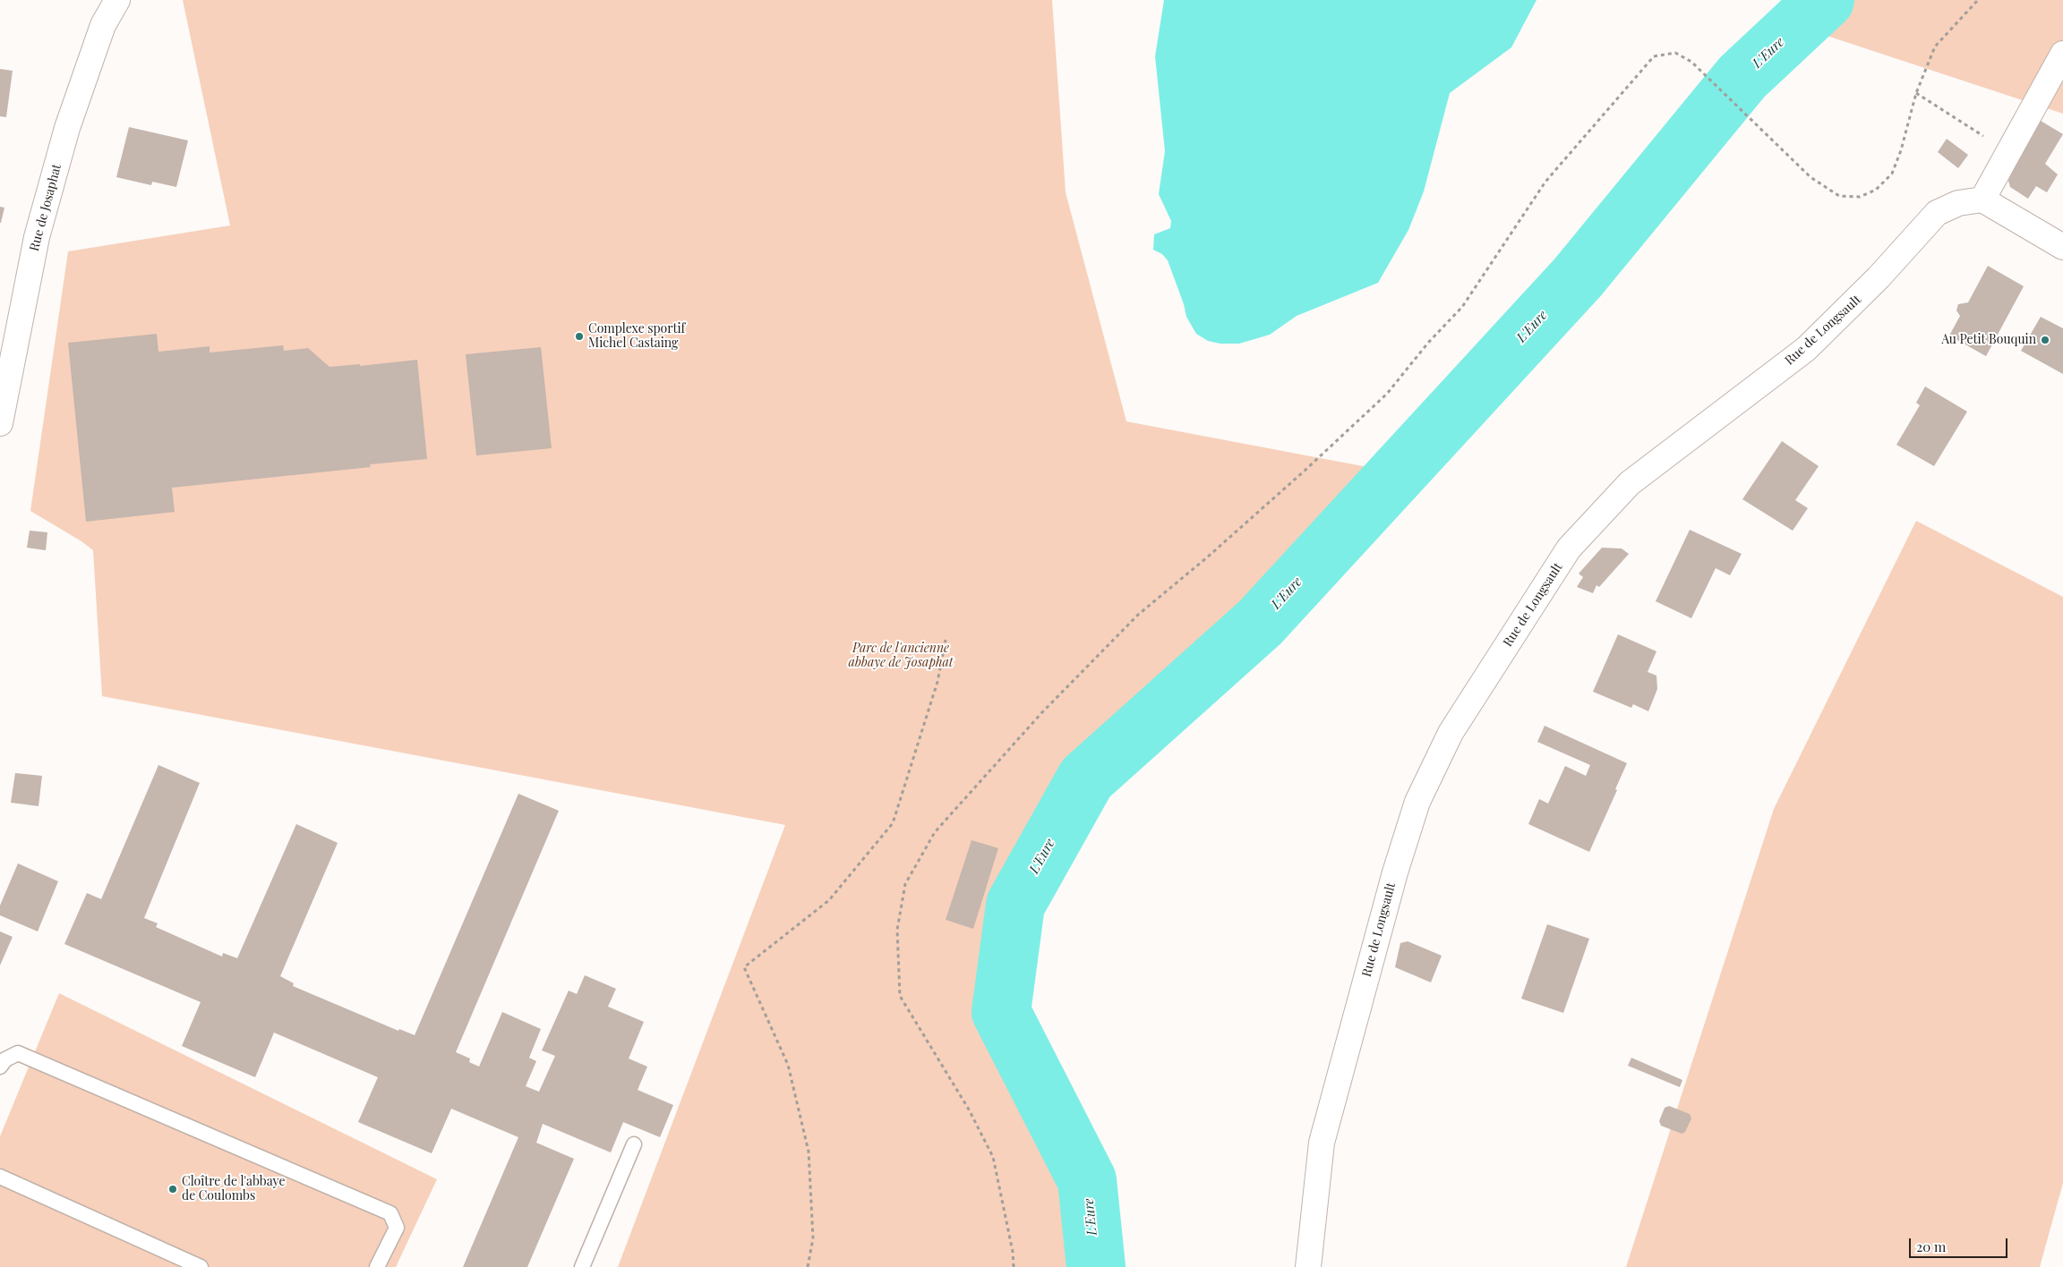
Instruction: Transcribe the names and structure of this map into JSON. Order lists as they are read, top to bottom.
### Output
{
  "streets": {
    "street": ["Rue de Josaphat", "Rue de Longsault"]
  },
  "water": ["L'Eure"],
  "parks": ["Parc de l'ancienne abbaye de Josaphat"],
  "places": ["Complexe sportif Michel Castaing", "Au Petit Bouquin", "Cloître de l'abbaye de Coulombs"],
  "scale_bar": "20 m"
}
